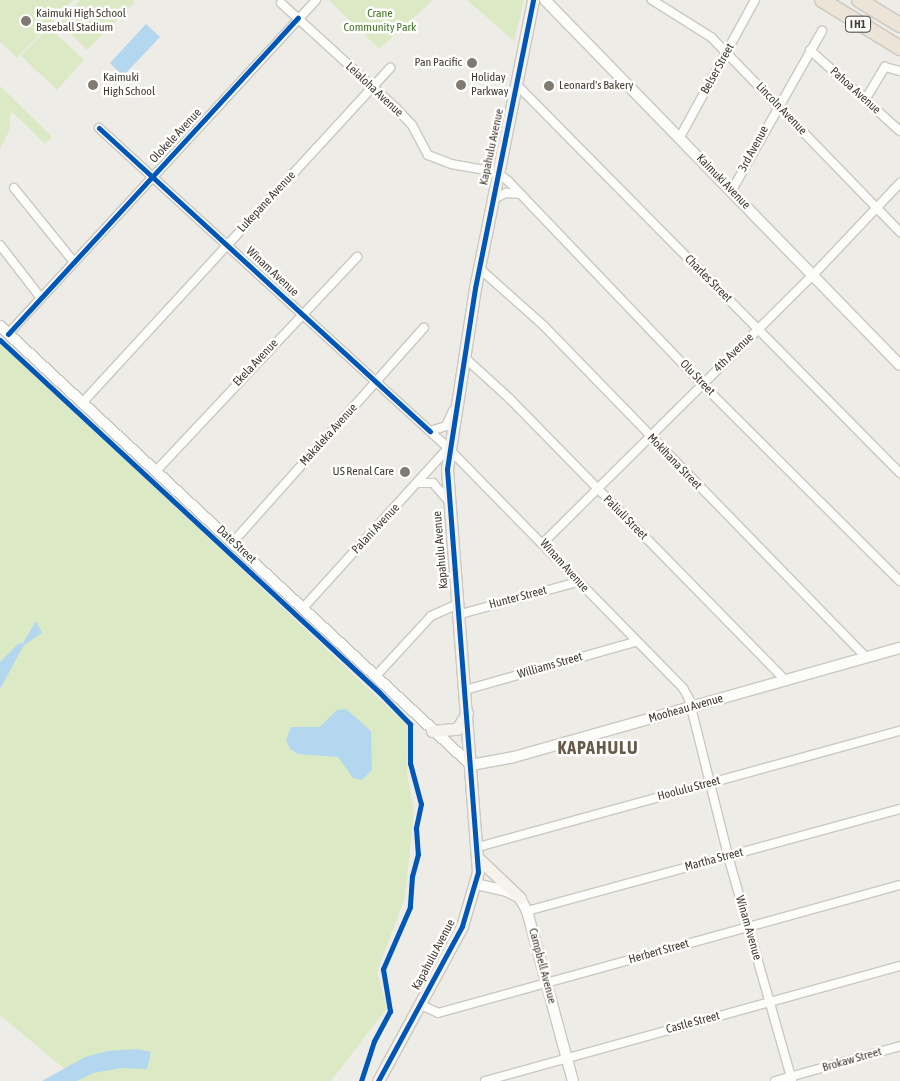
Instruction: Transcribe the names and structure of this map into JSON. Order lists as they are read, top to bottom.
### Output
{
  "streets": {
    "highway": ["I H1"],
    "main road": ["Kapahulu Avenue"],
    "street": [
      "Belser Street",
      "Leialoha Avenue",
      "Pahoa Avenue",
      "Lincoln Avenue",
      "Olokele Avenue",
      "3rd Avenue",
      "Kaimuki Avenue",
      "Lukepane Avenue",
      "Winam Avenue",
      "Charles Street",
      "4th Avenue",
      "Ekela Avenue",
      "Olu Street",
      "Makaleka Avenue",
      "Mokihana Street",
      "Paliuli Street",
      "Palani Avenue",
      "Date Street",
      "Hunter Street",
      "Williams Street",
      "Mooheau Avenue",
      "Hoolulu Street",
      "Martha Street",
      "Herbert Street",
      "Campbell Avenue",
      "Castle Street",
      "Brokaw Street"
    ]
  },
  "crossings": [
    ["Belser Street", "Lincoln Avenue"],
    ["Belser Street", "Kaimuki Avenue"],
    ["Leialoha Avenue", "Olokele Avenue"],
    ["Leialoha Avenue", "Kapahulu Avenue"],
    ["Leialoha Avenue", "Lukepane Avenue"],
    ["Leialoha Avenue", "Olu Street"],
    ["Pahoa Avenue", "3rd Avenue"],
    ["Lincoln Avenue", "3rd Avenue"],
    ["Lincoln Avenue", "4th Avenue"],
    ["Olokele Avenue", "Winam Avenue"],
    ["Olokele Avenue", "Date Street"],
    ["Kapahulu Avenue", "Winam Avenue"],
    ["Kapahulu Avenue", "Charles Street"],
    ["Kapahulu Avenue", "Olu Street"],
    ["Kapahulu Avenue", "Mokihana Street"],
    ["Kapahulu Avenue", "Paliuli Street"],
    ["Kapahulu Avenue", "Palani Avenue"],
    ["Kapahulu Avenue", "Date Street"],
    ["Kapahulu Avenue", "Hunter Street"],
    ["Kapahulu Avenue", "Williams Street"],
    ["Kapahulu Avenue", "Mooheau Avenue"],
    ["Kapahulu Avenue", "Hoolulu Street"],
    ["Kapahulu Avenue", "Herbert Street"],
    ["3rd Avenue", "Kaimuki Avenue"],
    ["Kaimuki Avenue", "4th Avenue"],
    ["Lukepane Avenue", "Winam Avenue"],
    ["Lukepane Avenue", "Date Street"],
    ["Winam Avenue", "4th Avenue"],
    ["Winam Avenue", "Ekela Avenue"],
    ["Winam Avenue", "Makaleka Avenue"],
    ["Winam Avenue", "Palani Avenue"],
    ["Winam Avenue", "Hunter Street"],
    ["Winam Avenue", "Williams Street"],
    ["Winam Avenue", "Mooheau Avenue"],
    ["Winam Avenue", "Hoolulu Street"],
    ["Winam Avenue", "Martha Street"],
    ["Winam Avenue", "Herbert Street"],
    ["Winam Avenue", "Castle Street"],
    ["Winam Avenue", "Brokaw Street"],
    ["Charles Street", "4th Avenue"],
    ["4th Avenue", "Olu Street"],
    ["4th Avenue", "Mokihana Street"],
    ["4th Avenue", "Paliuli Street"],
    ["Ekela Avenue", "Date Street"],
    ["Makaleka Avenue", "Date Street"],
    ["Mokihana Street", "Mooheau Avenue"],
    ["Paliuli Street", "Mooheau Avenue"],
    ["Palani Avenue", "Date Street"],
    ["Date Street", "Hunter Street"],
    ["Date Street", "Mooheau Avenue"],
    ["Martha Street", "Campbell Avenue"],
    ["Herbert Street", "Campbell Avenue"],
    ["Campbell Avenue", "Castle Street"]
  ],
  "districts": ["KAPAHULU"],
  "parks": ["Crane Community Park"],
  "places": [
    "Kaimuki High School Baseball Stadium",
    "Pan Pacific",
    "Kaimuki High School",
    "Holiday Parkway",
    "Leonard's Bakery",
    "US Renal Care"
  ]
}
